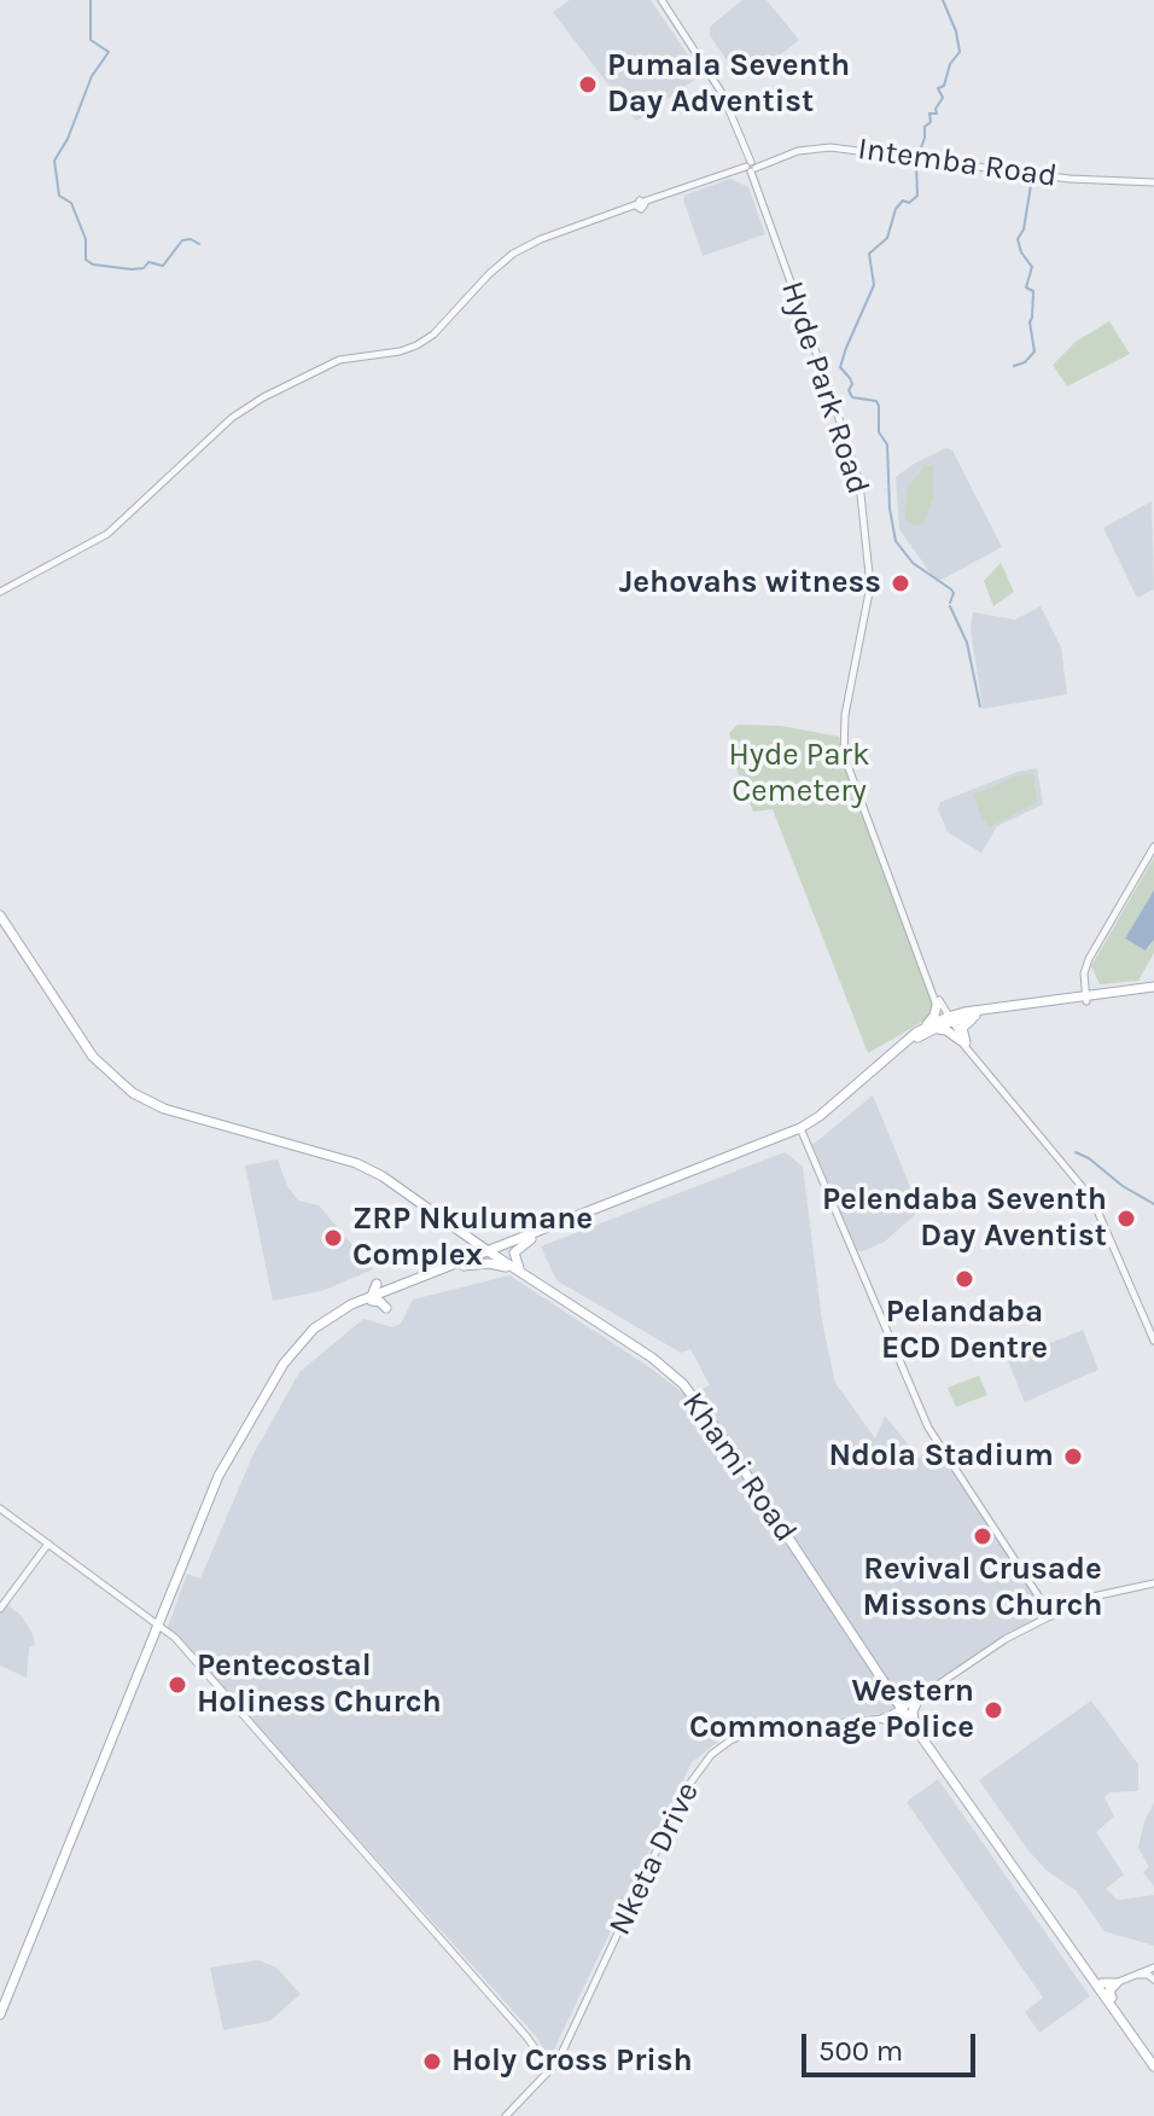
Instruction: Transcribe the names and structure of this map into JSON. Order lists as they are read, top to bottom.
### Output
{
  "streets": {
    "main road": ["Khami Road"],
    "street": ["Intemba Road", "Hyde Park Road", "Nketa Drive"]
  },
  "crossings": [
    ["Intemba Road", "Hyde Park Road"]
  ],
  "parks": ["Hyde Park Cemetery"],
  "places": [
    "Pumala Seventh Day Adventist",
    "Jehovahs witness",
    "Pelendaba Seventh Day Aventist",
    "ZRP Nkulumane Complex",
    "Pelandaba ECD Dentre",
    "Ndola Stadium",
    "Revival Crusade Missons Church",
    "Pentecostal Holiness Church",
    "Western Commonage Police",
    "Holy Cross Prish"
  ],
  "scale_bar": "500 m"
}
